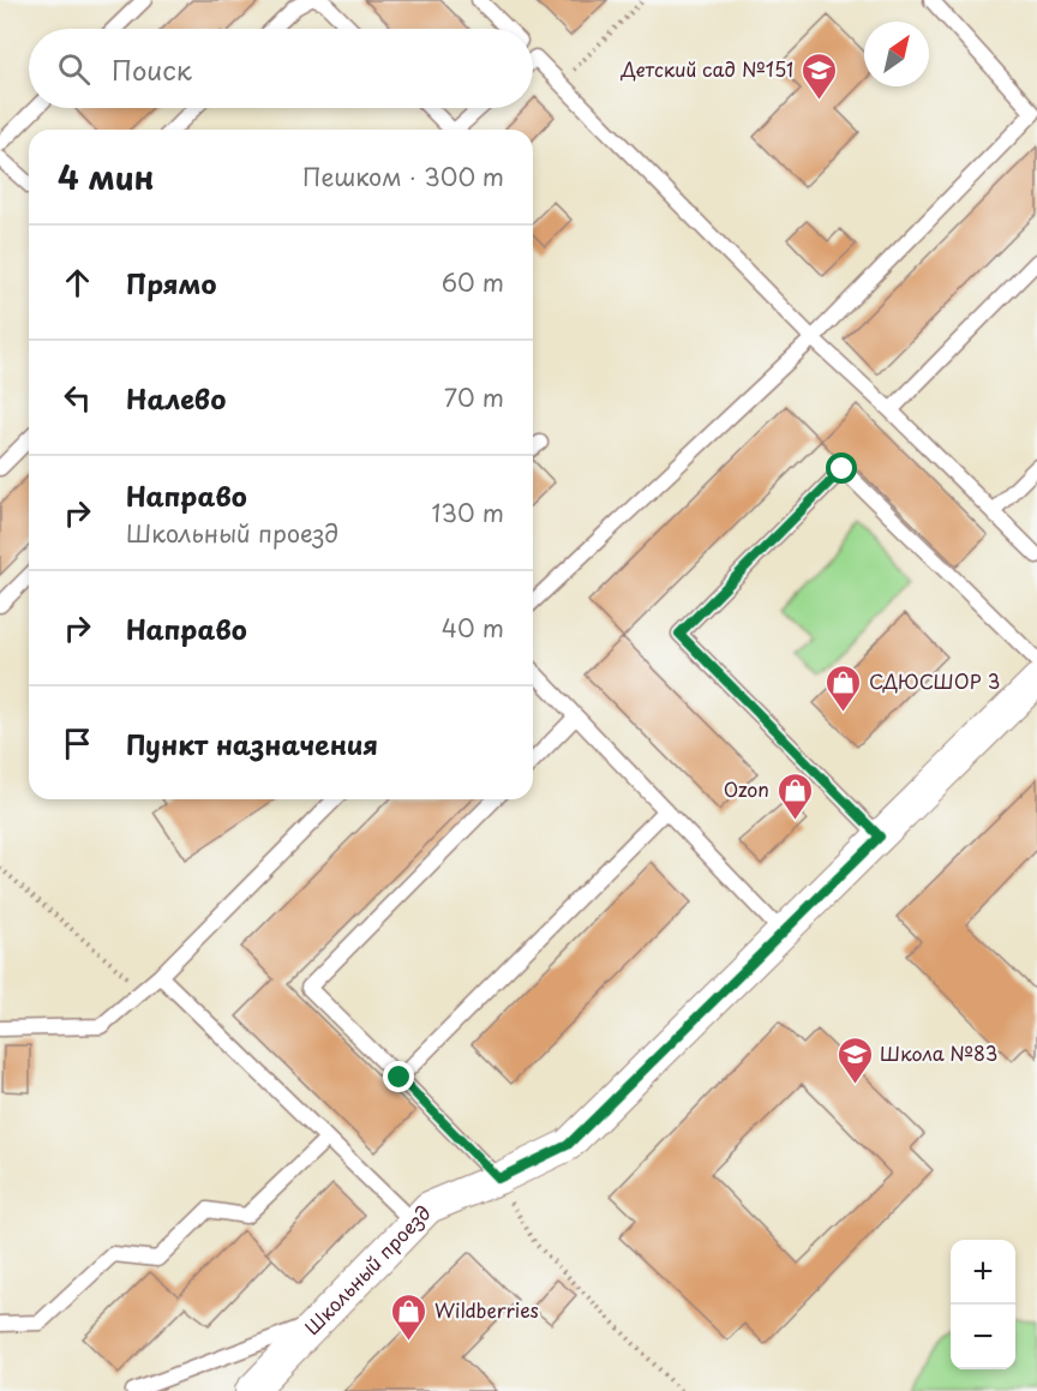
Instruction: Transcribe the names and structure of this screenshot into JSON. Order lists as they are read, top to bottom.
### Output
{
  "streets": {
    "street": ["Школьный проезд"]
  },
  "places": {
    "school or university": ["Детский сад №151", "Школа №83"],
    "shop": ["СДЮСШОР 3", "Ozon", "Wildberries"]
  },
  "north": "top right",
  "page": {
    "search": "Поиск",
    "heading": ["4 мин", "Пешком · 300 m"],
    "list": [
      ["Прямо", "60 m"],
      ["Налево", "70 m"],
      ["Направо", "Школьный проезд", "130 m"],
      ["Направо", "40 m"],
      "Пункт назначения"
    ],
    "map_buttons": ["+", "−"]
  }
}
